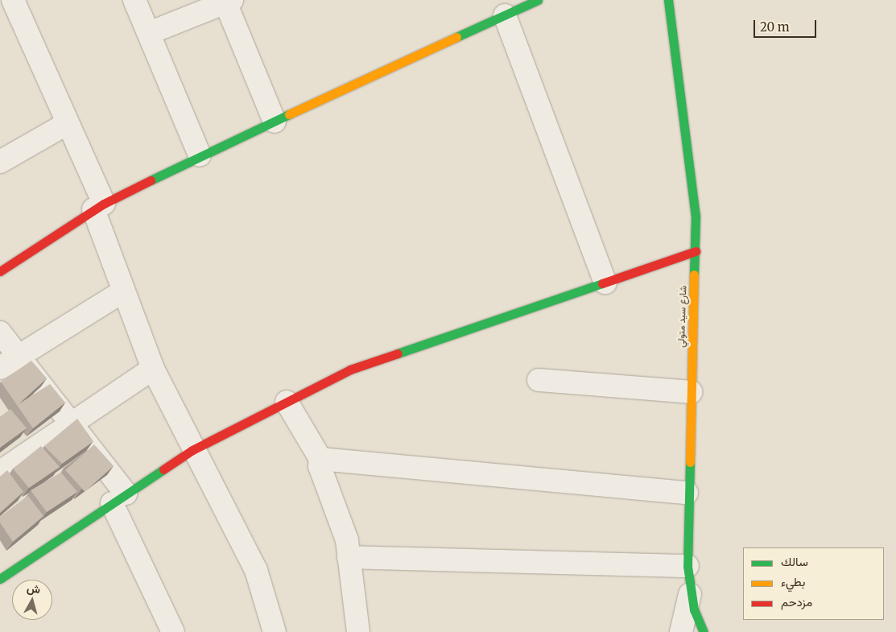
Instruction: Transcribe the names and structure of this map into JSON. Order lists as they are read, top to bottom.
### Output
{
  "streets": {
    "street": ["شارع سيد متولي"]
  },
  "legend": ["سالك", "بطيء", "مزدحم"],
  "scale_bar": "20 m",
  "north": "top"
}
